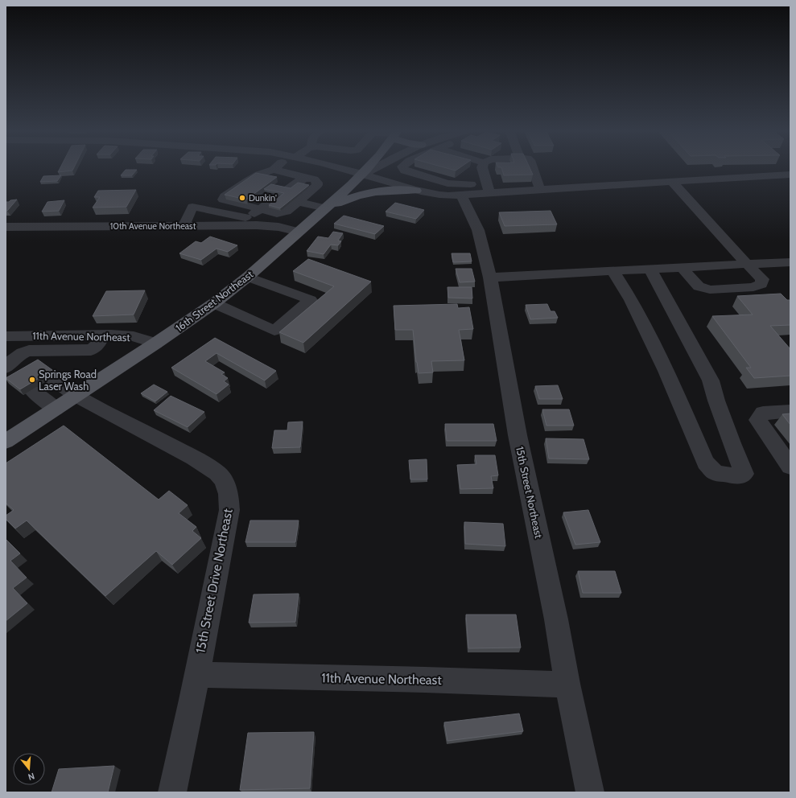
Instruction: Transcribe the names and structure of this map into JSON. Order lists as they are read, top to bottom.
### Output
{
  "streets": {
    "main road": ["16th Street Northeast"],
    "street": [
      "10th Avenue Northeast",
      "11th Avenue Northeast",
      "15th Street Northeast",
      "15th Street Drive Northeast"
    ]
  },
  "crossings": [
    ["10th Avenue Northeast", "16th Street Northeast"],
    ["16th Street Northeast", "11th Avenue Northeast"],
    ["16th Street Northeast", "15th Street Drive Northeast"],
    ["11th Avenue Northeast", "15th Street Northeast"],
    ["11th Avenue Northeast", "15th Street Drive Northeast"]
  ],
  "places": ["Dunkin'", "Springs Road Laser Wash"],
  "north": "bottom"
}
